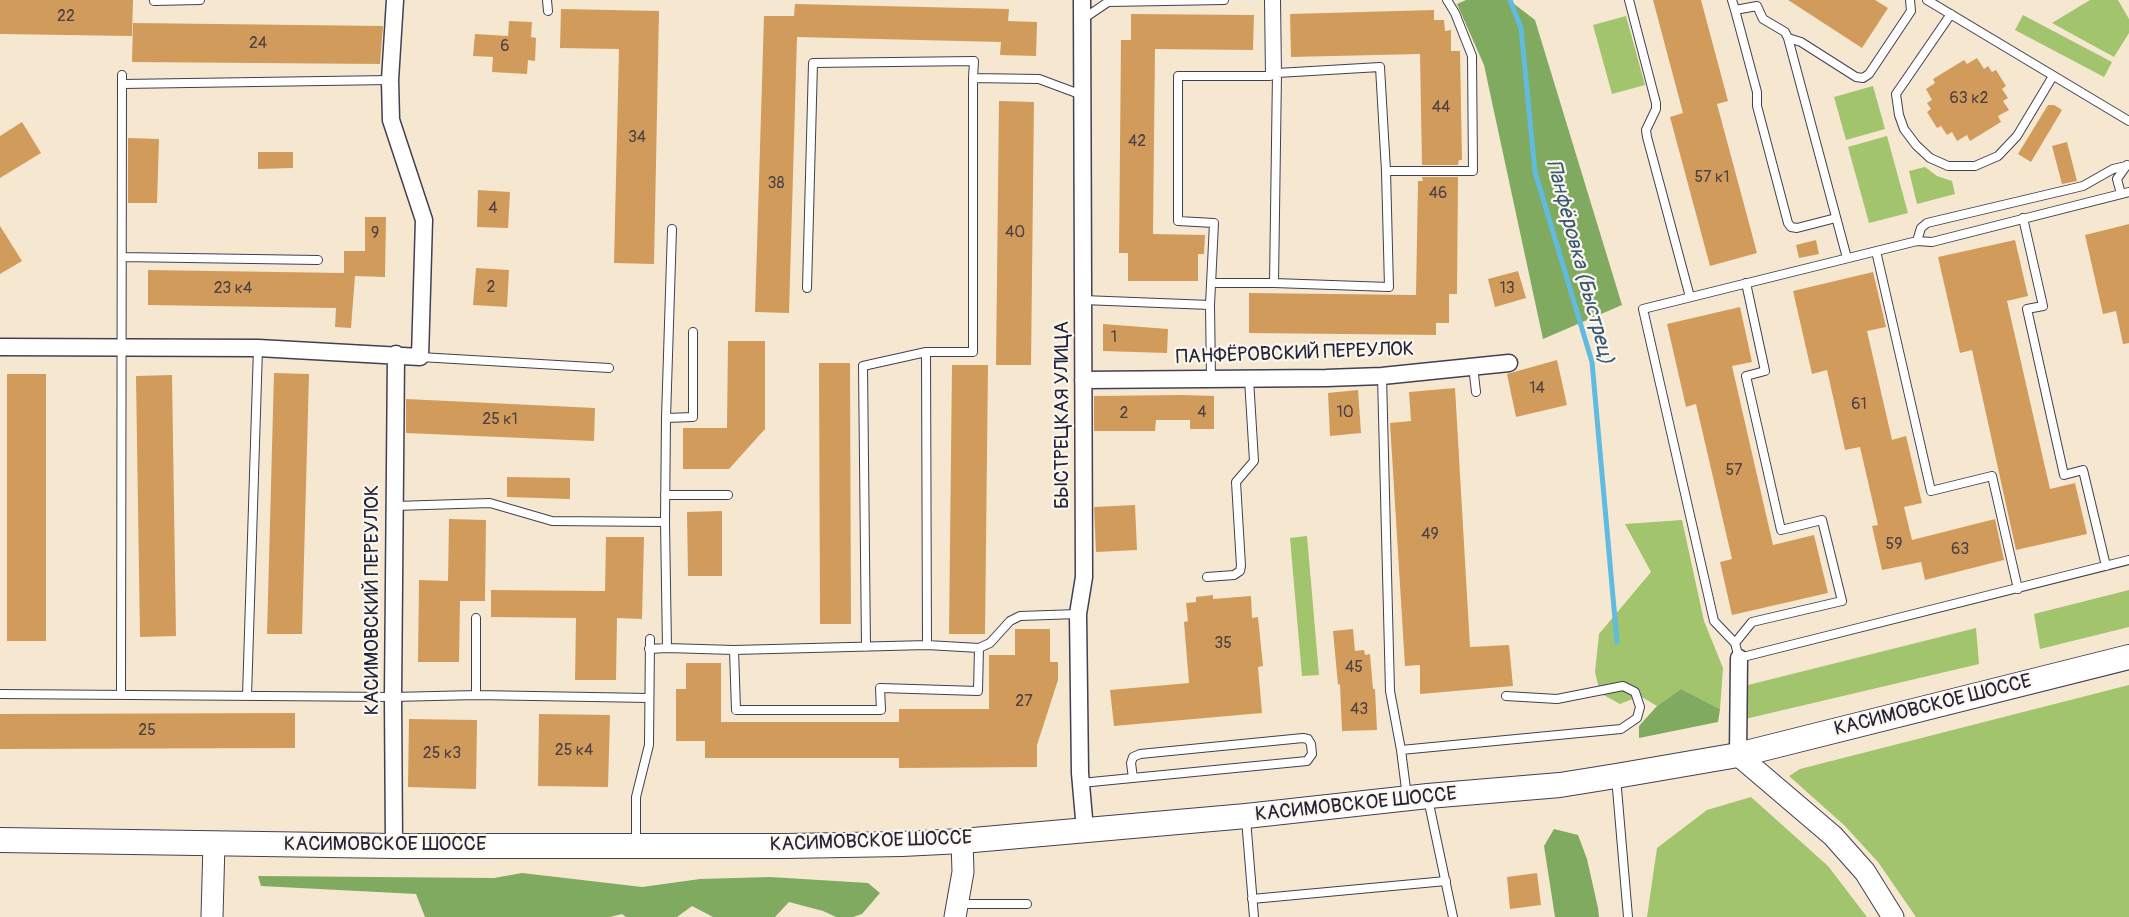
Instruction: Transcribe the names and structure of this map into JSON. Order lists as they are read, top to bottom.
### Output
{
  "streets": {
    "main road": ["КАСИМОВСКОЕ ШОССЕ"],
    "street": ["ПАНФЁРОВСКИЙ ПЕРЕУЛОК", "БЫСТРЕЦКАЯ УЛИЦА", "КАСИМОВСКИЙ ПЕРЕУЛОК"]
  },
  "crossings": [
    ["ПАНФЁРОВСКИЙ ПЕРЕУЛОК", "БЫСТРЕЦКАЯ УЛИЦА"],
    ["БЫСТРЕЦКАЯ УЛИЦА", "КАСИМОВСКОЕ ШОССЕ"],
    ["КАСИМОВСКИЙ ПЕРЕУЛОК", "КАСИМОВСКОЕ ШОССЕ"]
  ],
  "water": ["Панфёровка (Быстрец)"],
  "house_numbers": [
    "22",
    "24",
    "6",
    "63 к2",
    "44",
    "34",
    "42",
    "57 к1",
    "38",
    "46",
    "4",
    "40",
    "9",
    "2",
    "23 к4",
    "13",
    "1",
    "14",
    "61",
    "4",
    "10",
    "2",
    "25 к1",
    "57",
    "49",
    "59",
    "63",
    "35",
    "45",
    "27",
    "43",
    "25",
    "25 к4",
    "25 к3"
  ]
}
